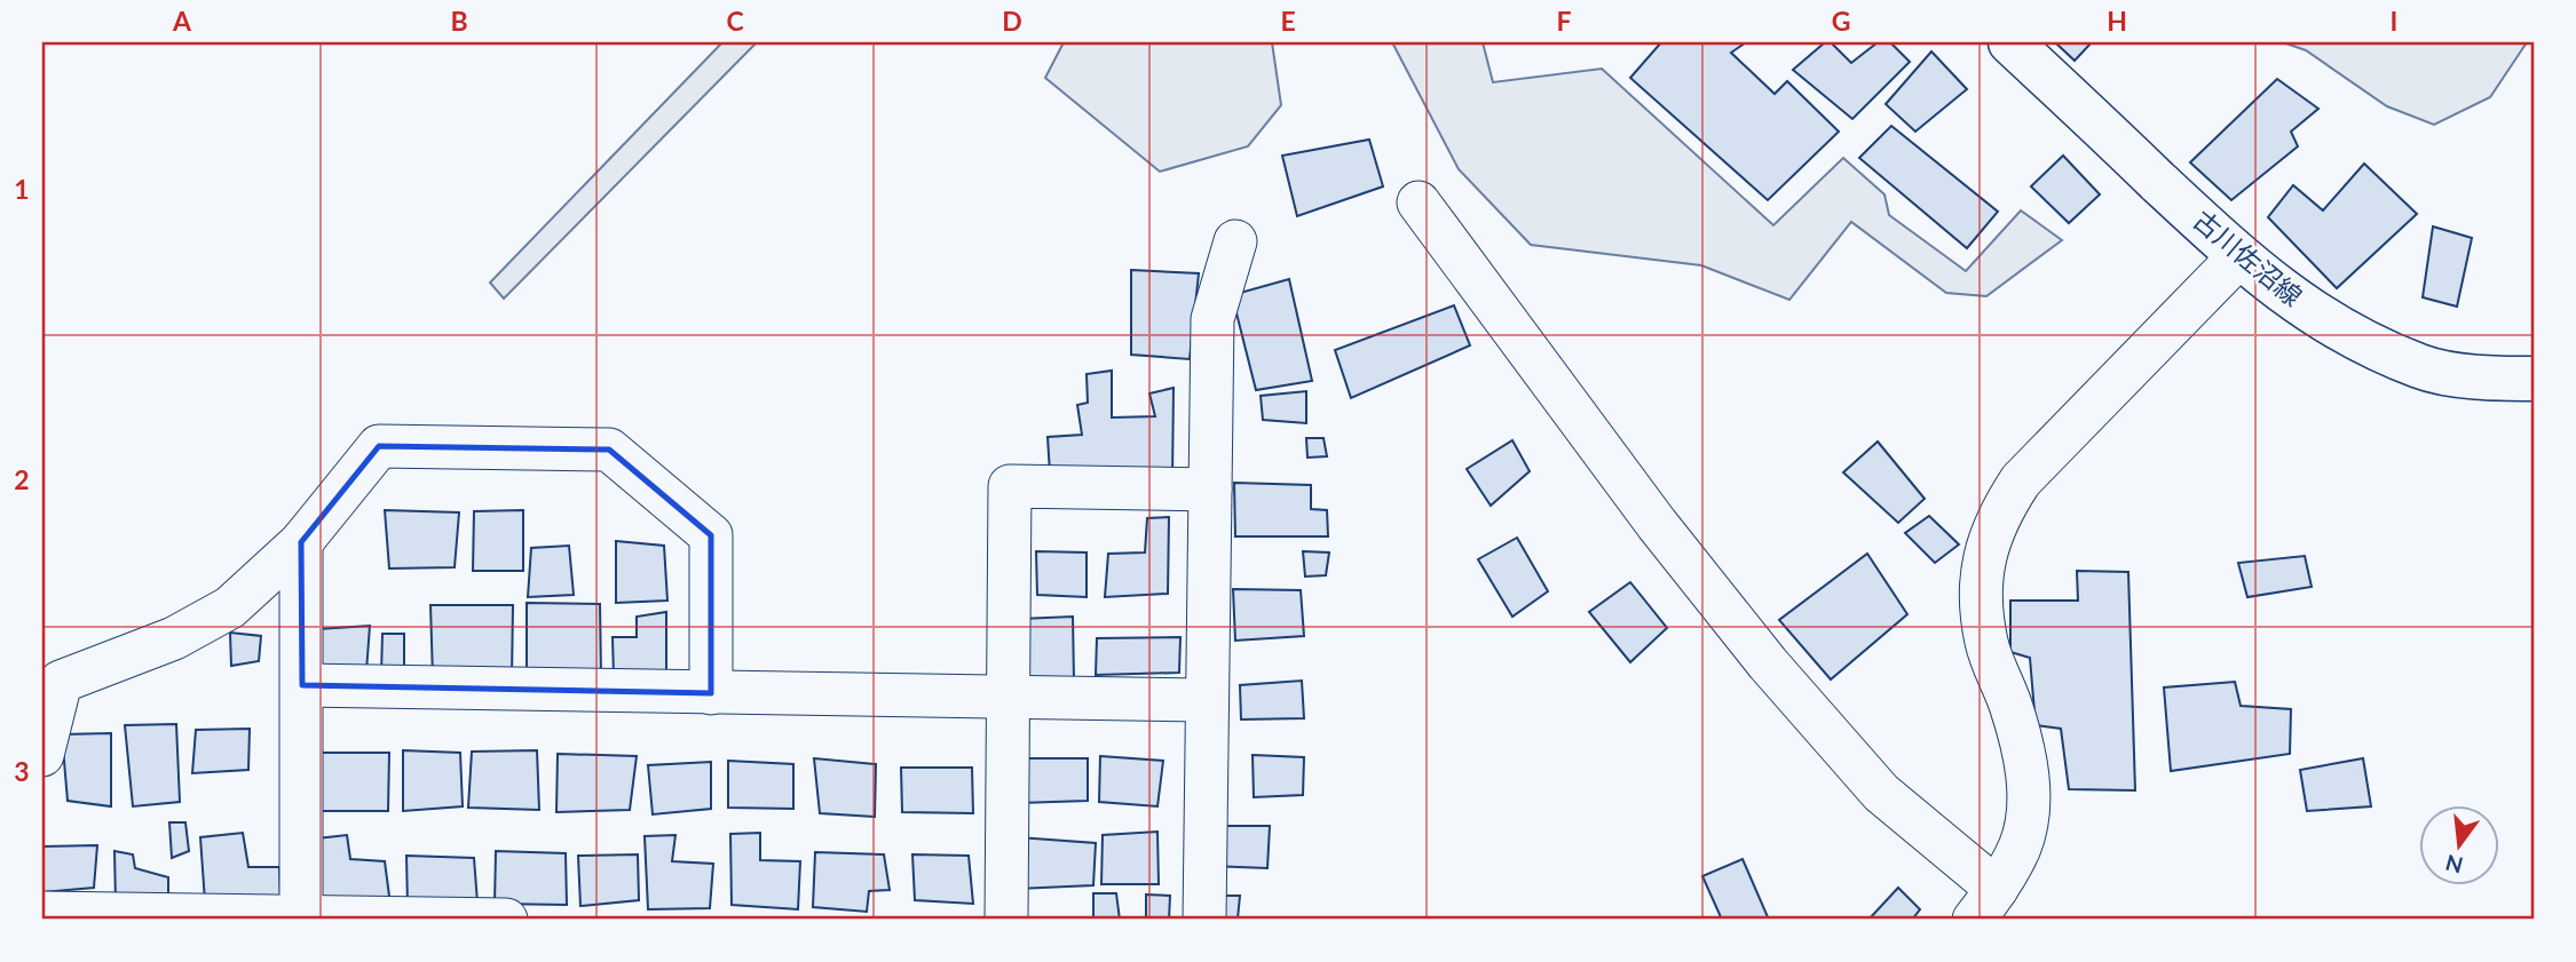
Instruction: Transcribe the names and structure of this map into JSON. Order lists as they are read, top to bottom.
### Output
{
  "streets": {
    "main road": ["古川佐沼線"]
  },
  "north": "bottom",
  "grid": {
    "columns": [
      "A",
      "B",
      "C",
      "D",
      "E",
      "F",
      "G",
      "H",
      "I"
    ],
    "rows": ["1", "2", "3"]
  }
}
